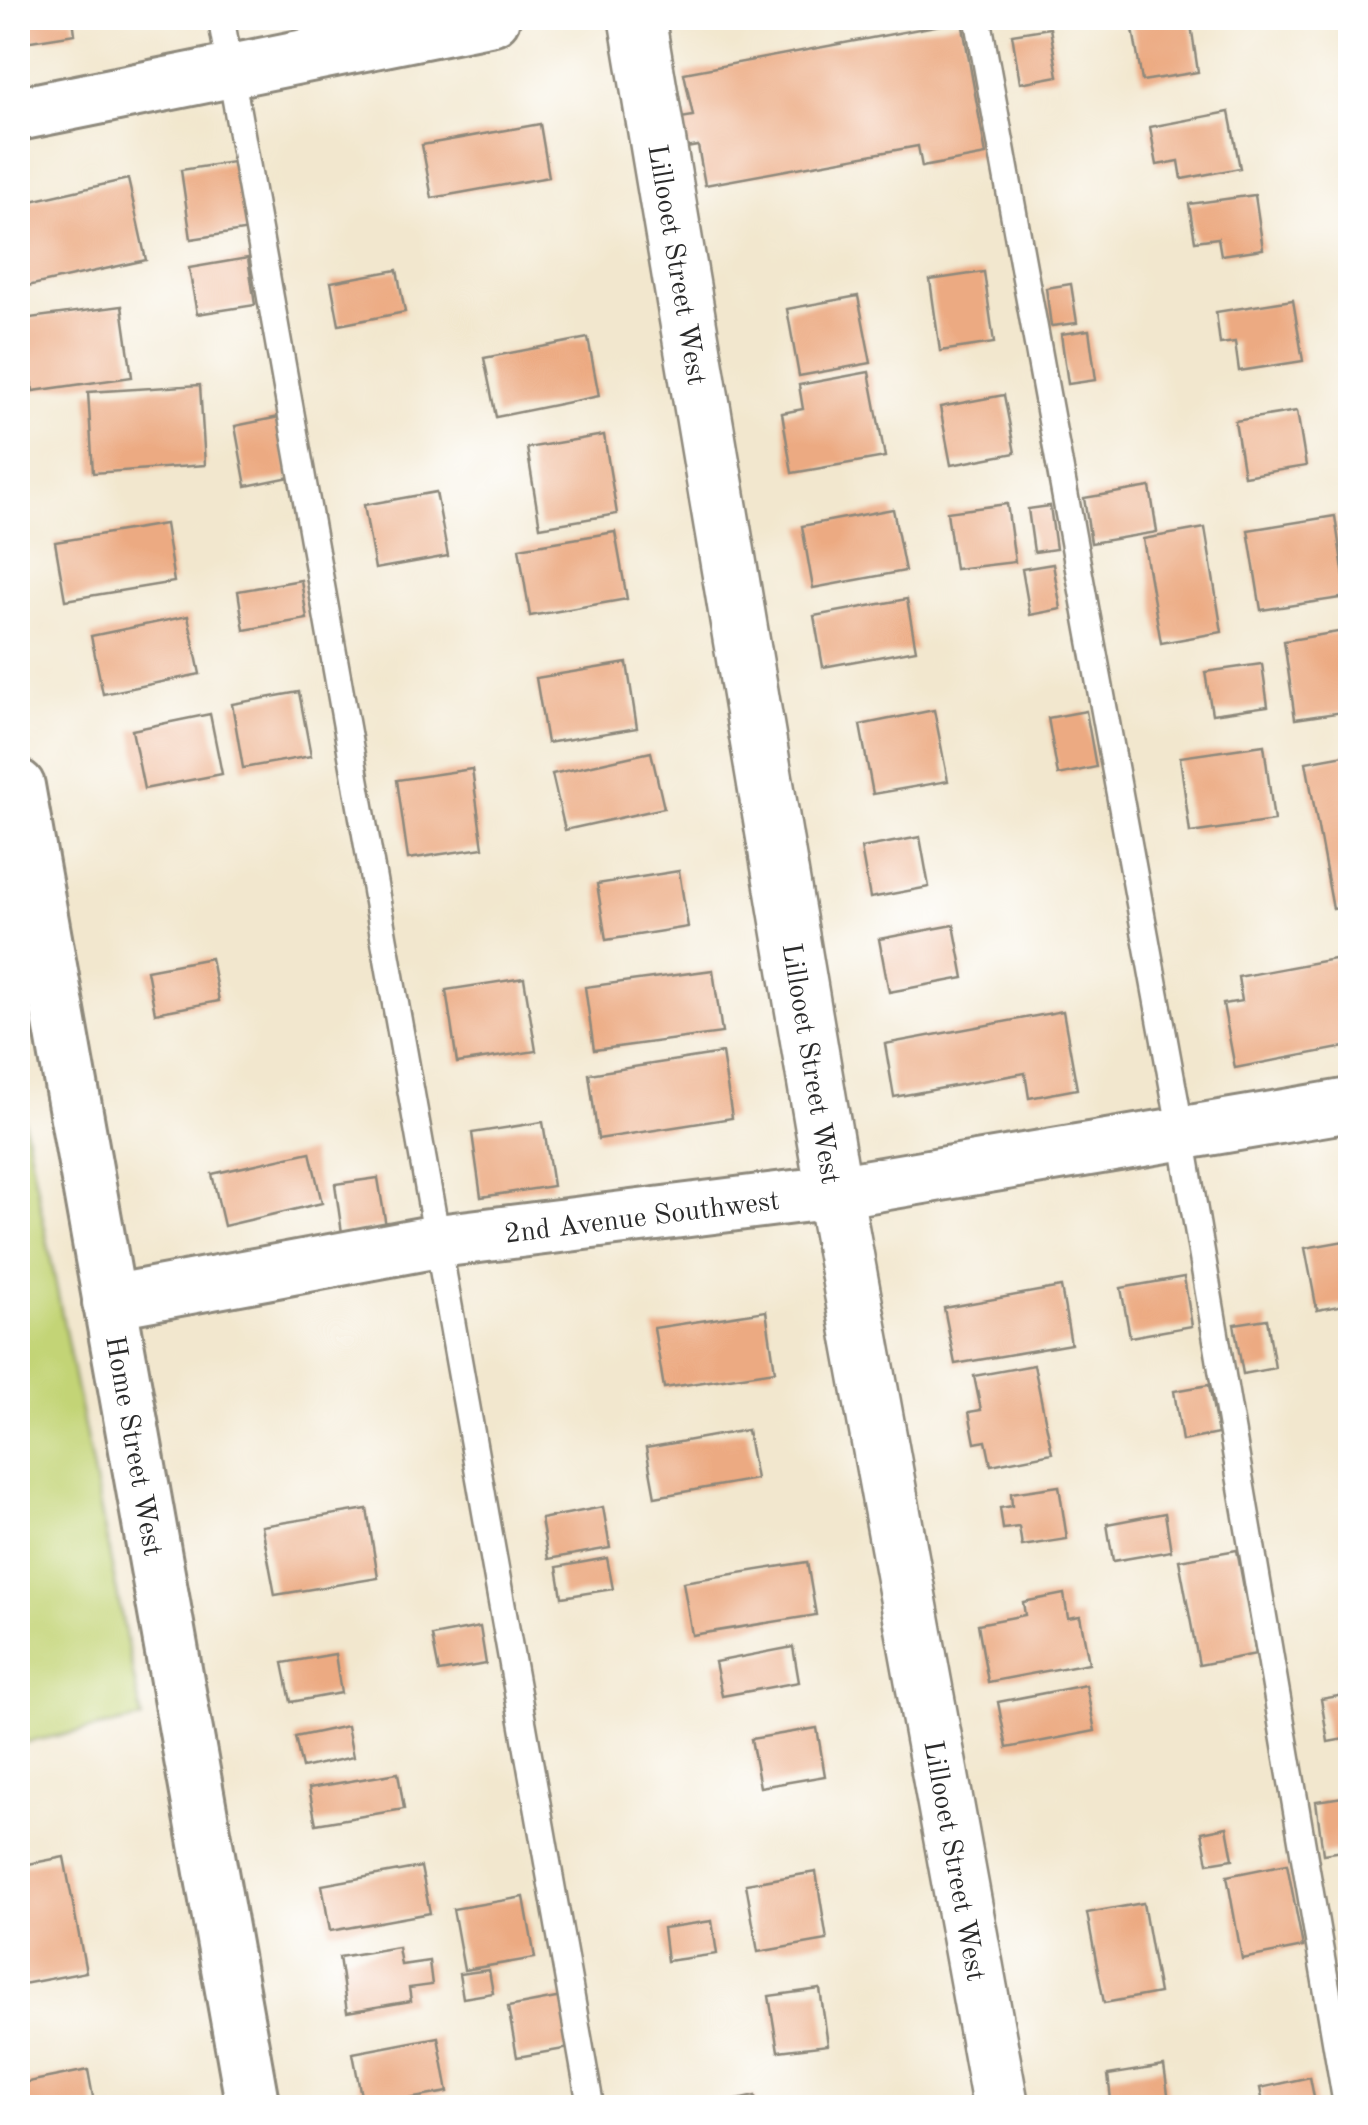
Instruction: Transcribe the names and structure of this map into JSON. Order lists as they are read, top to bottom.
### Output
{
  "streets": {
    "street": ["Lillooet Street West", "2nd Avenue Southwest", "Home Street West"]
  },
  "crossings": [
    ["Lillooet Street West", "2nd Avenue Southwest"],
    ["2nd Avenue Southwest", "Home Street West"]
  ]
}
